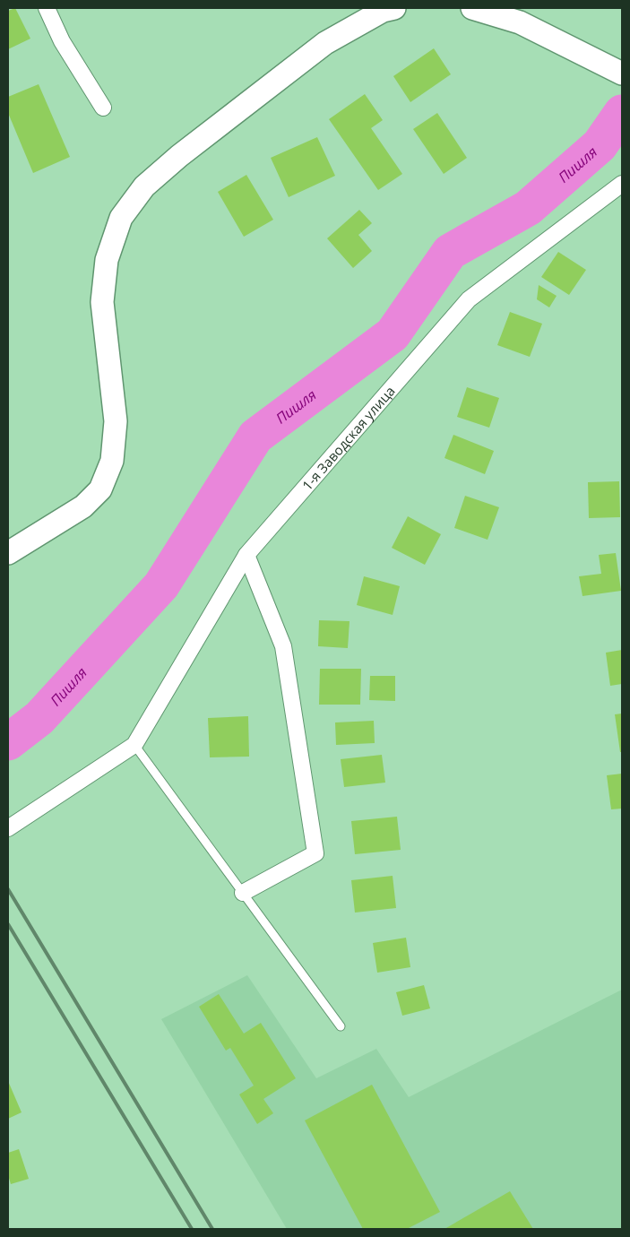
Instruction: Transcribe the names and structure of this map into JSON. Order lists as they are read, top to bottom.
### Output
{
  "streets": {
    "street": ["1-я Заводская улица"]
  },
  "water": ["Пишля"]
}
